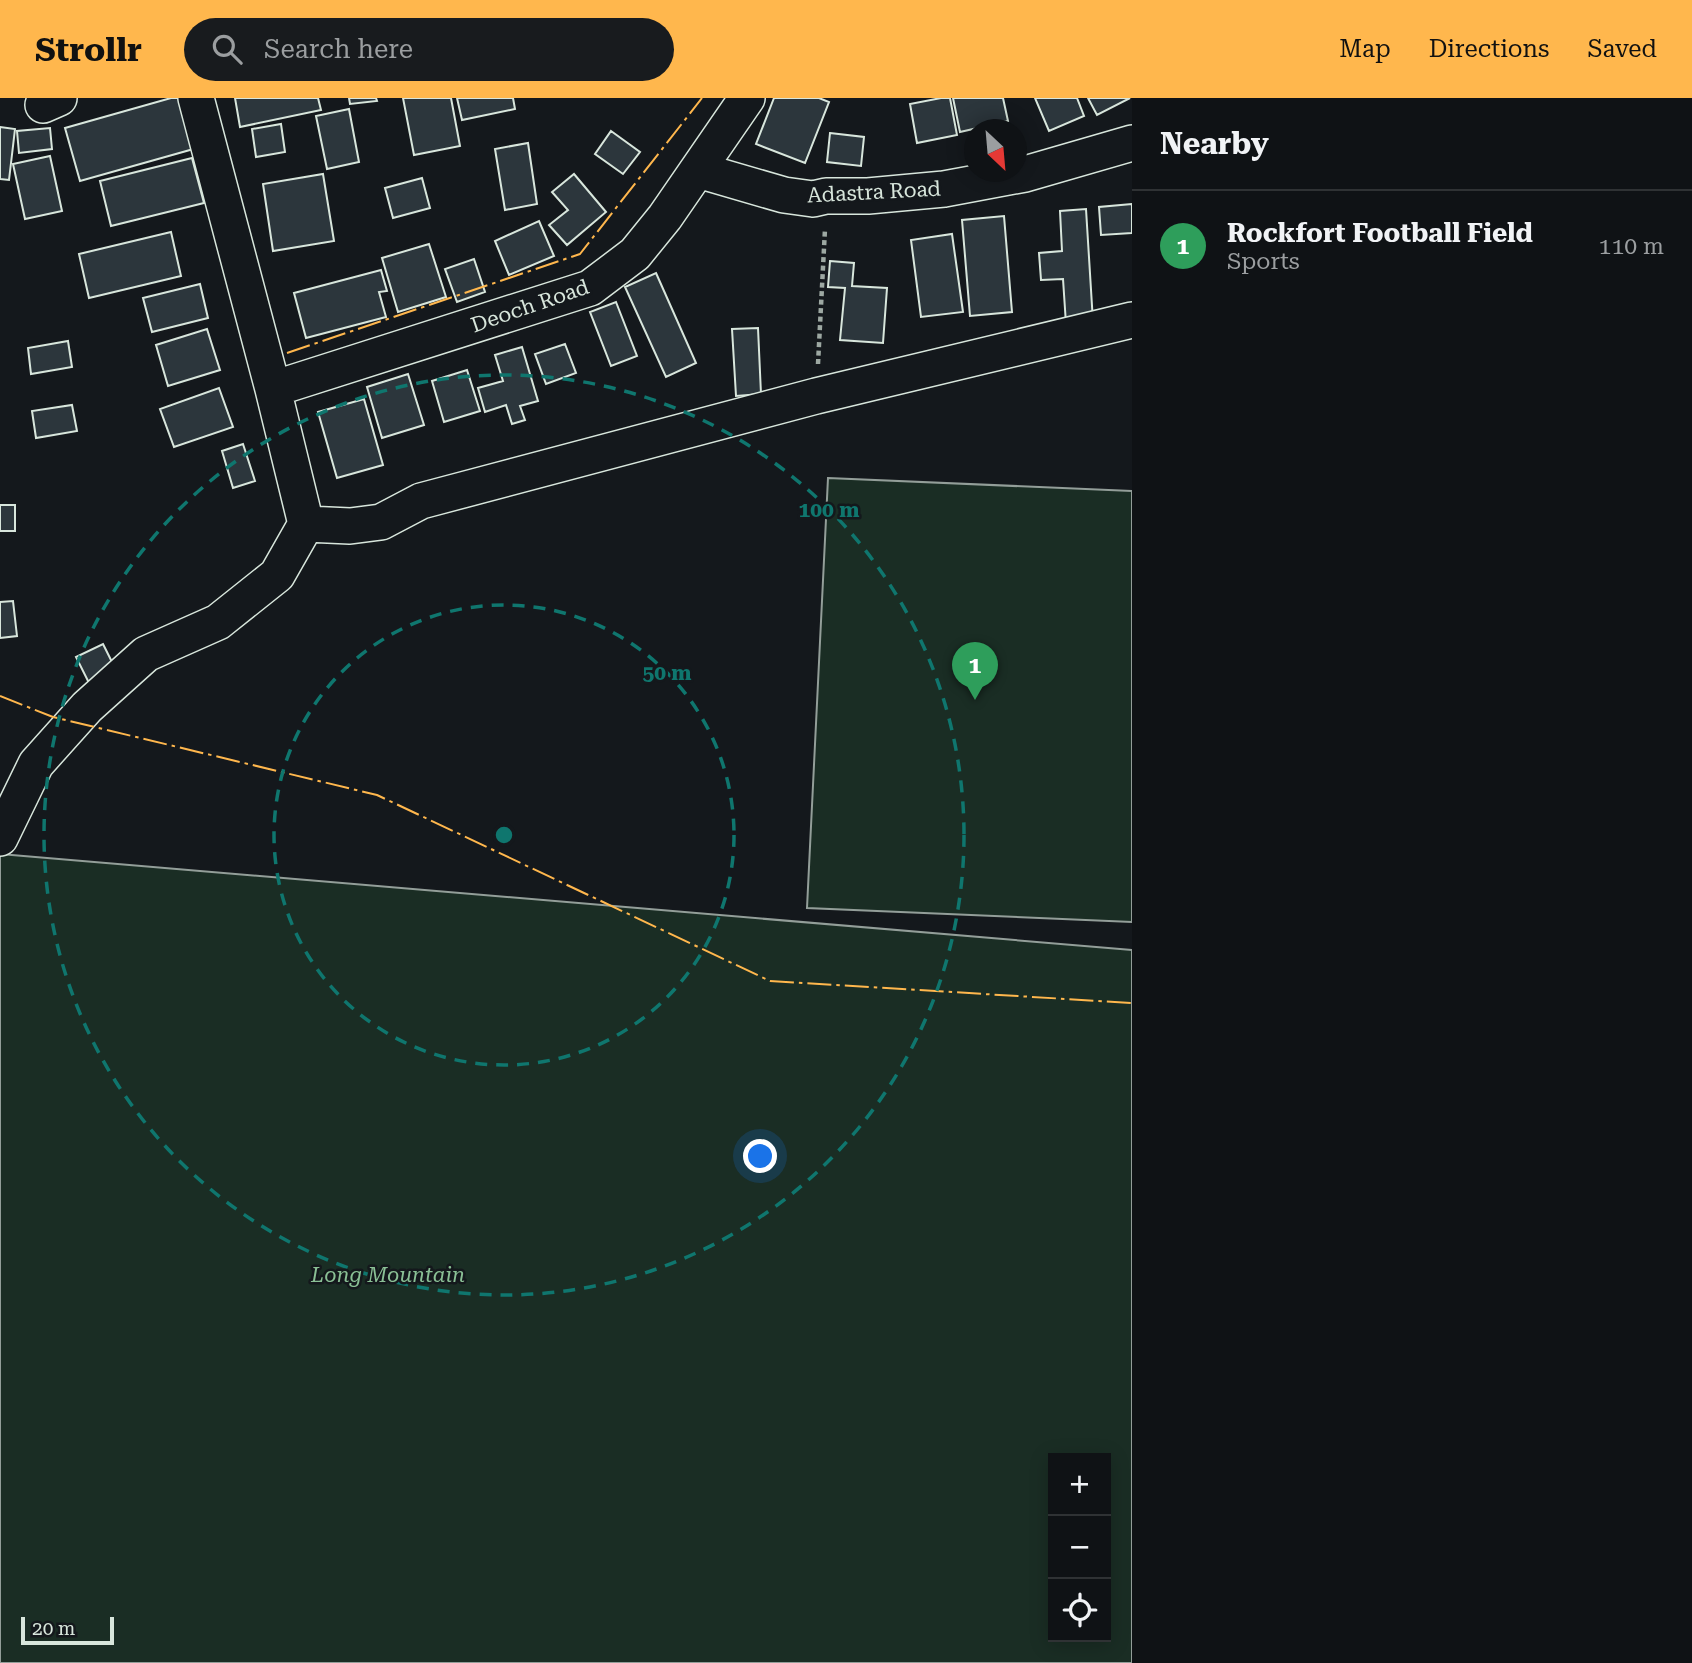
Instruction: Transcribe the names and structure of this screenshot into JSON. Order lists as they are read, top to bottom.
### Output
{
  "streets": {
    "street": ["Adastra Road", "Deoch Road"]
  },
  "crossings": [
    ["Adastra Road", "Deoch Road"]
  ],
  "parks": ["Long Mountain"],
  "scale_bar": "20 m",
  "north": "bottom right",
  "page": {
    "header": "Strollr",
    "search": "Search here",
    "nav": ["Map", "Directions", "Saved"],
    "heading": "Nearby",
    "list": [
      {
        "mark": "1",
        "name": "Rockfort Football Field",
        "note": "Sports",
        "value": "110 m"
      }
    ],
    "pins": "1",
    "map_buttons": ["+", "−"],
    "scale": "20 m"
  },
  "rings": ["100 m", "50 m"]
}
